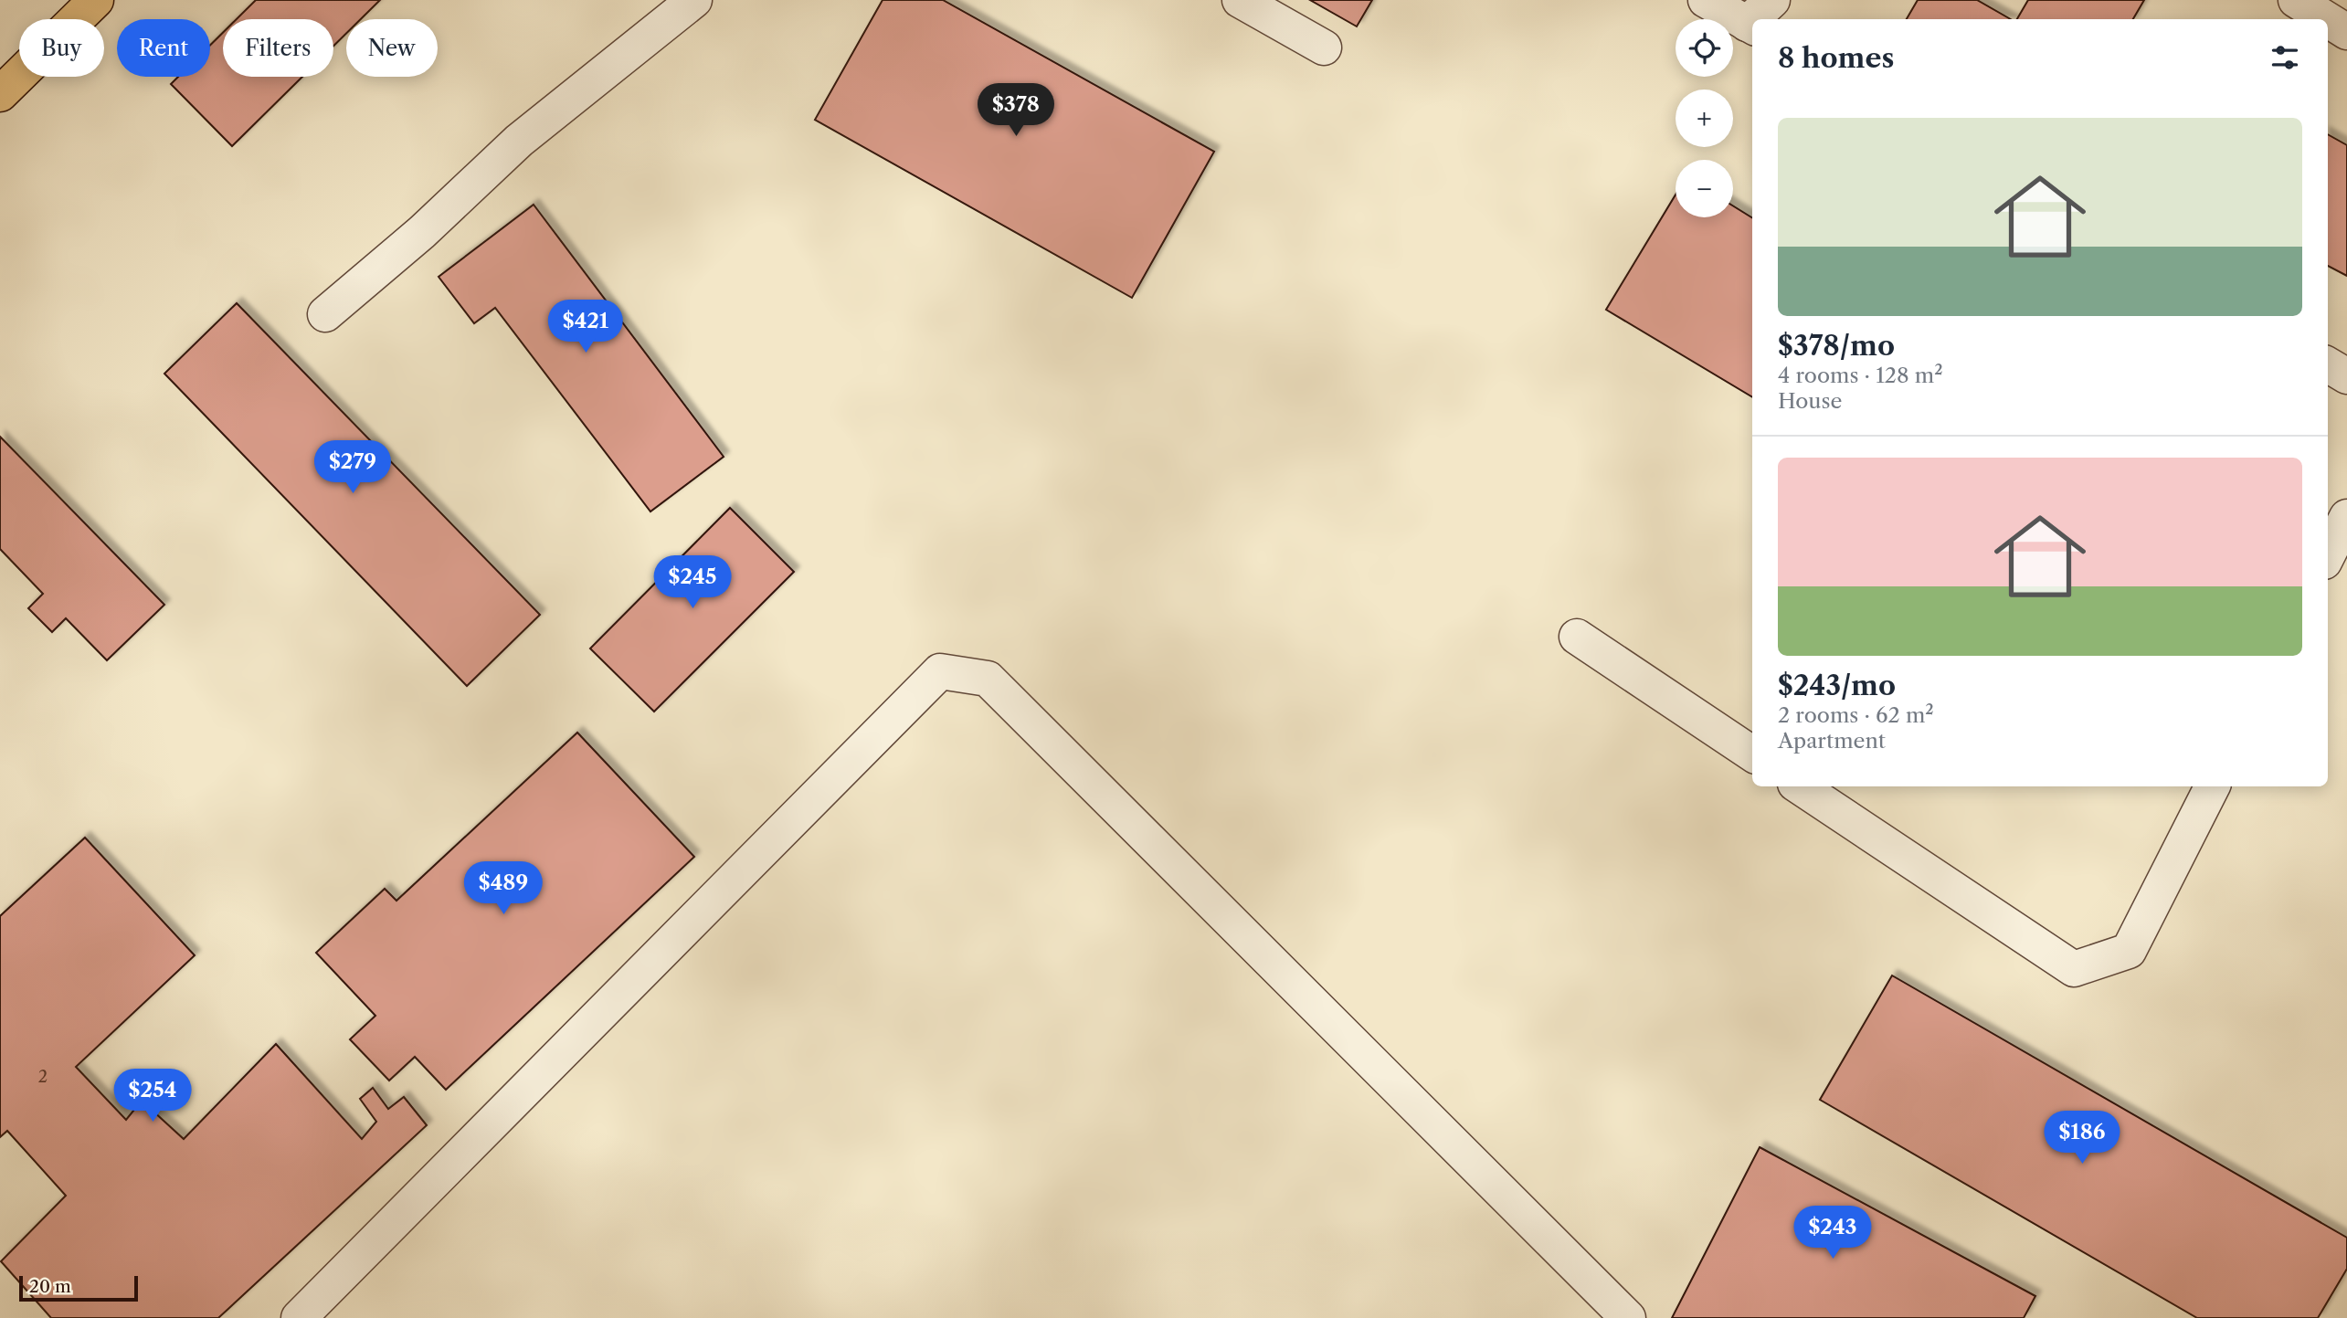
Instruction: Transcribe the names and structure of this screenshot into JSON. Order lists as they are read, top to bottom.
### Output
{
  "house_numbers": ["2"],
  "scale_bar": "20 m",
  "page": {
    "map_buttons": ["+", "−"],
    "chip": [
      "Buy",
      "Rent",
      "Filters",
      "New"
    ],
    "heading": "8 homes",
    "price": [
      "$378",
      "$421",
      "$279",
      "$245",
      "$489",
      "$254",
      "$186",
      "$243"
    ],
    "list": [
      {
        "name": "$378/mo",
        "note": "4 rooms · 128 m² · House"
      },
      {
        "name": "$243/mo",
        "note": "2 rooms · 62 m² · Apartment"
      }
    ],
    "scale": "20 m"
  }
}
